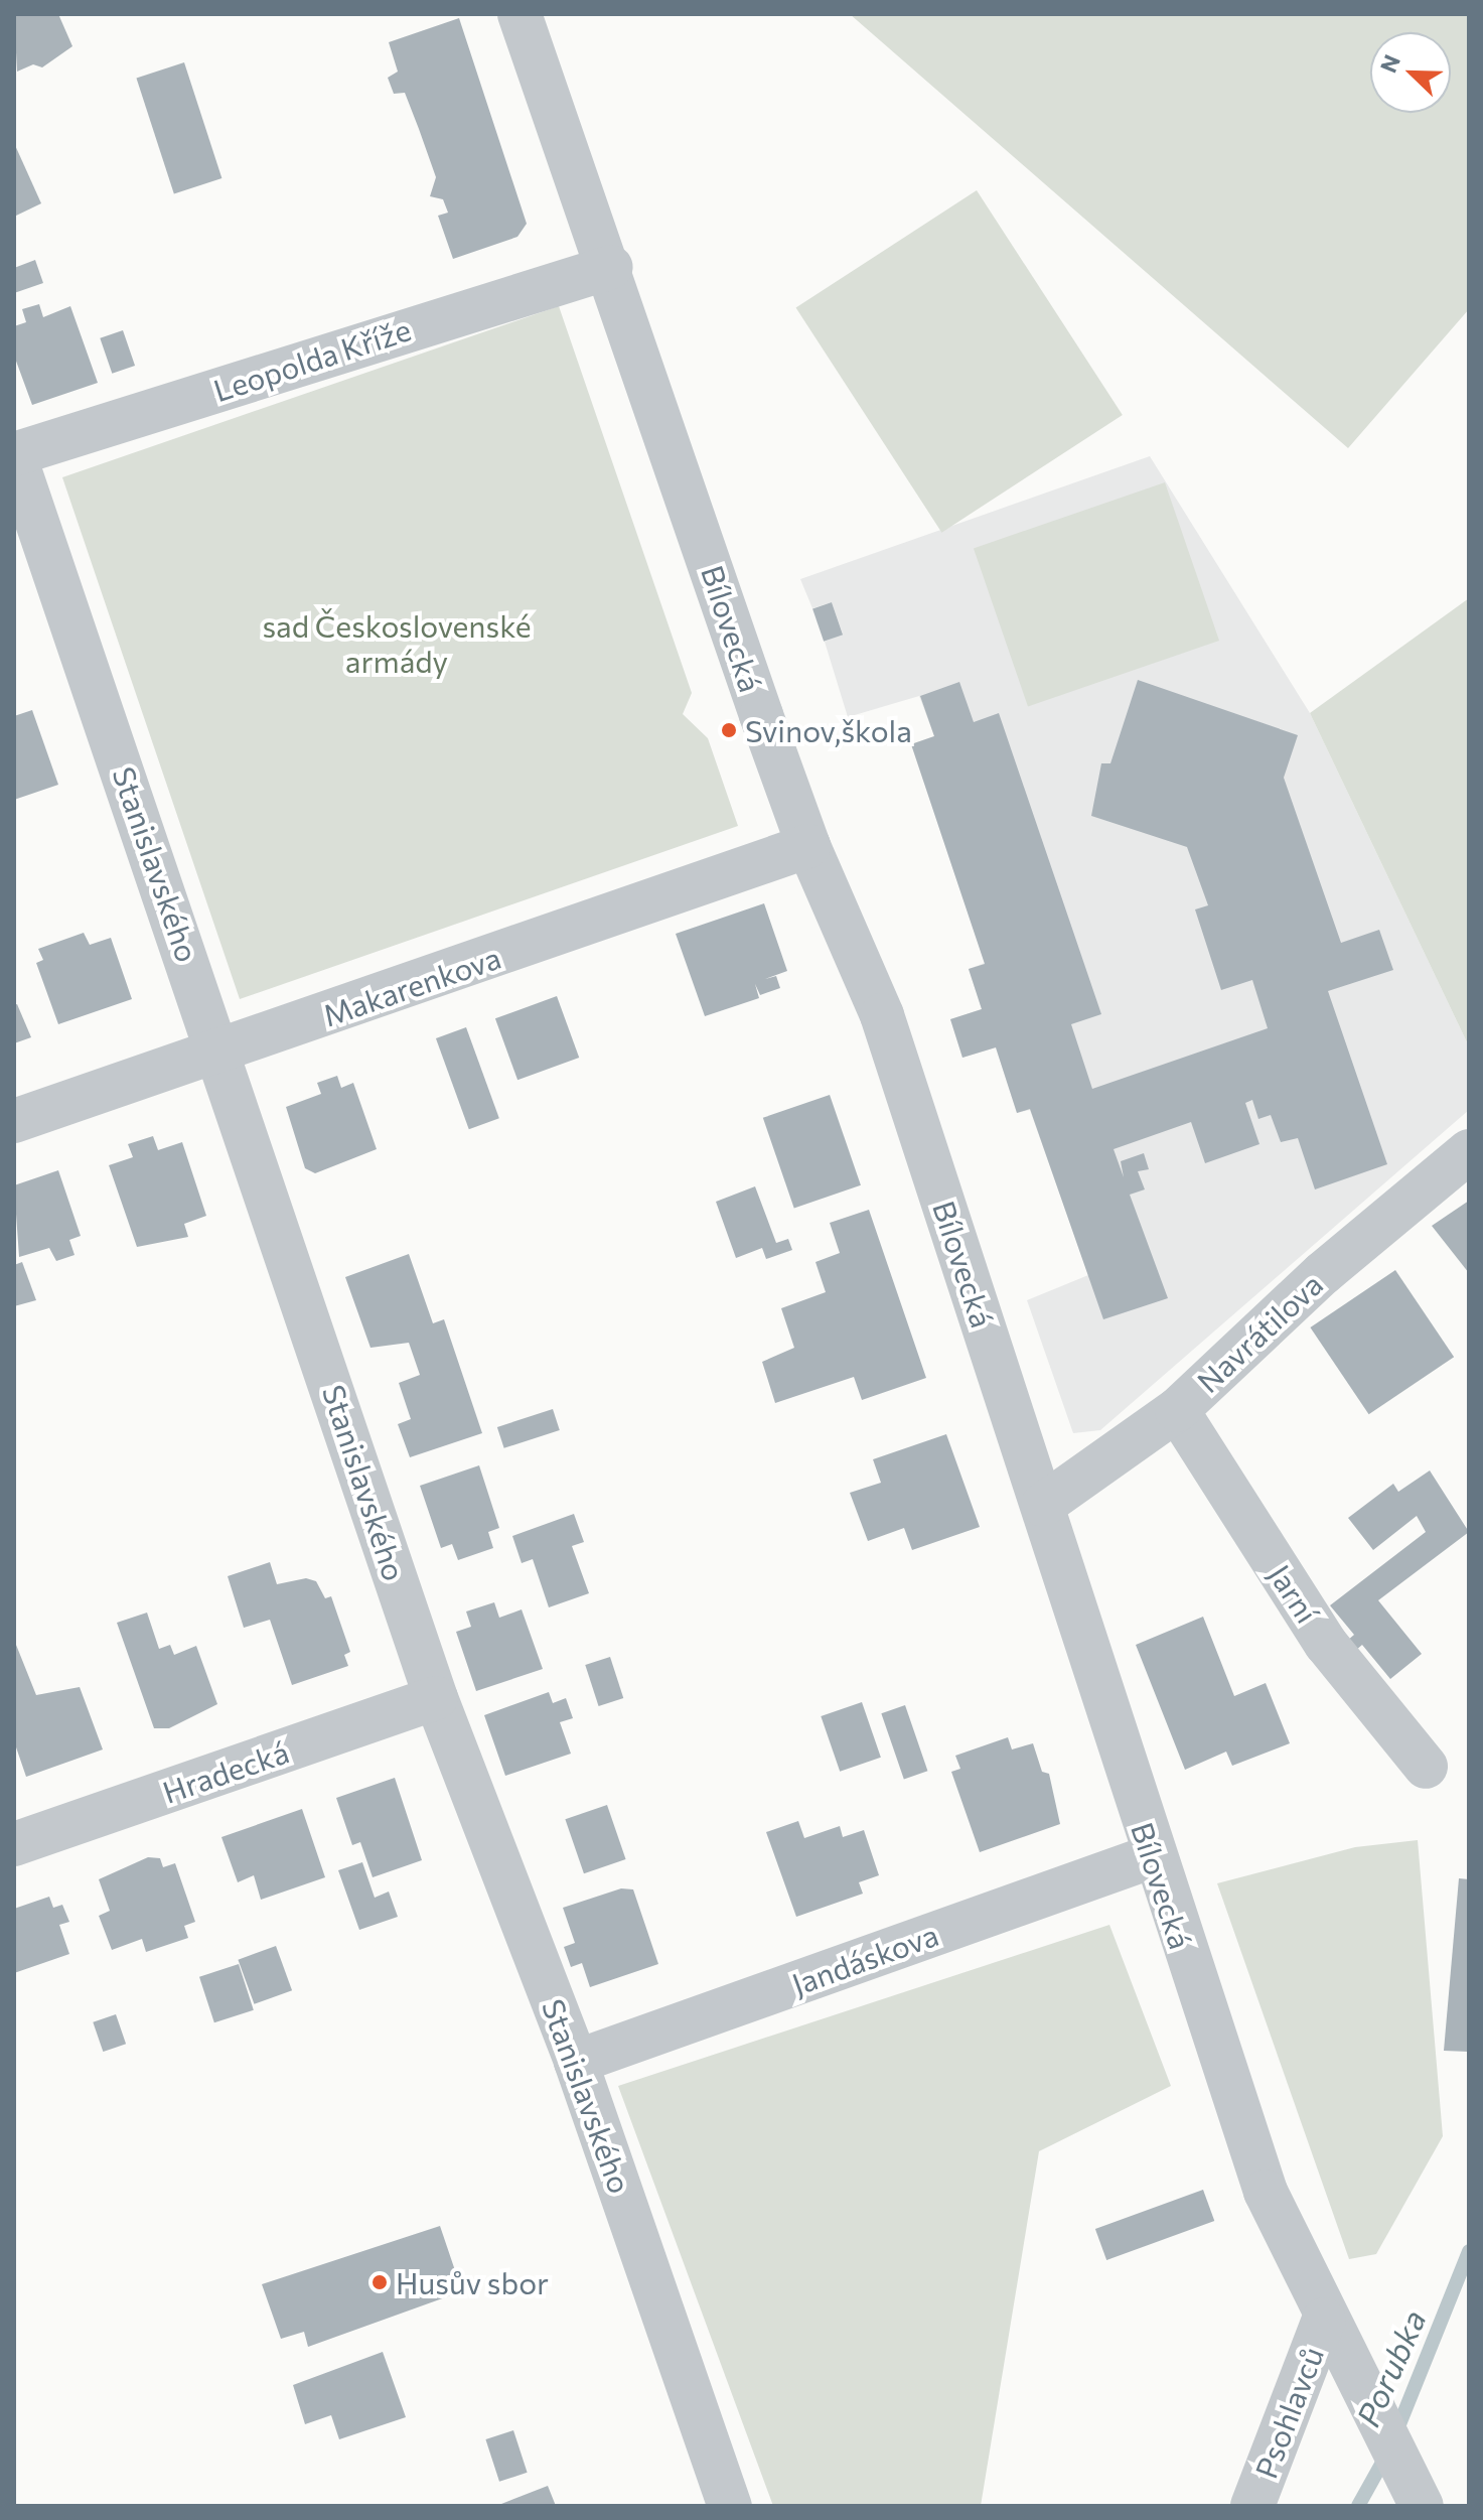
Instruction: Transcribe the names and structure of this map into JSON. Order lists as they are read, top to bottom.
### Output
{
  "streets": {
    "street": [
      "Leopolda Kříže",
      "Bílovecká",
      "Stanislavského",
      "Makarenkova",
      "Navrátilova",
      "Jarní",
      "Hradecká",
      "Jandáskova",
      "Psohlavců"
    ]
  },
  "crossings": [
    ["Leopolda Kříže", "Bílovecká"],
    ["Leopolda Kříže", "Stanislavského"],
    ["Bílovecká", "Makarenkova"],
    ["Bílovecká", "Navrátilova"],
    ["Bílovecká", "Jandáskova"],
    ["Bílovecká", "Psohlavců"],
    ["Stanislavského", "Makarenkova"],
    ["Stanislavského", "Hradecká"],
    ["Stanislavského", "Jandáskova"],
    ["Navrátilova", "Jarní"]
  ],
  "water": ["Porubka"],
  "parks": ["sad Československé armády"],
  "places": ["Svinov,škola", "Husův sbor"],
  "north": "top left"
}
